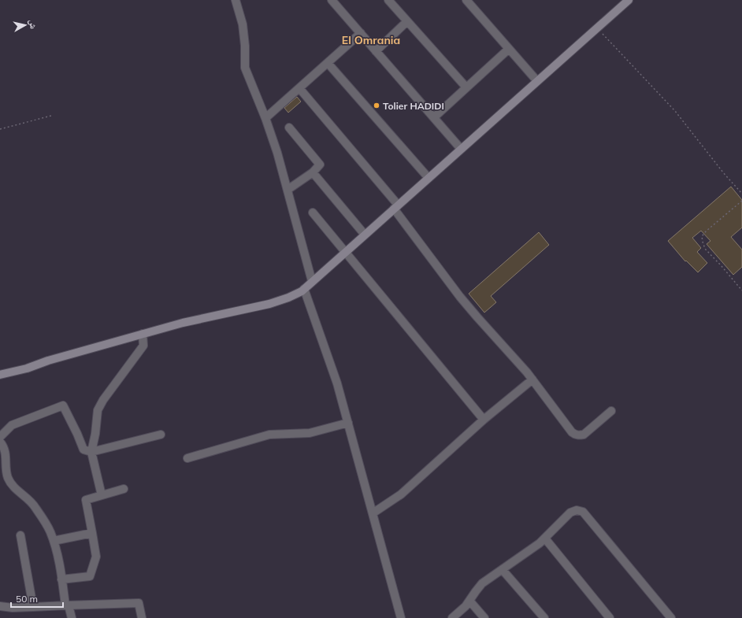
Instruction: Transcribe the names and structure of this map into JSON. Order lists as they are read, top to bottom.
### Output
{
  "districts": ["El Omrania"],
  "places": ["Tolier HADIDI"],
  "scale_bar": "50 m",
  "north": "right"
}
